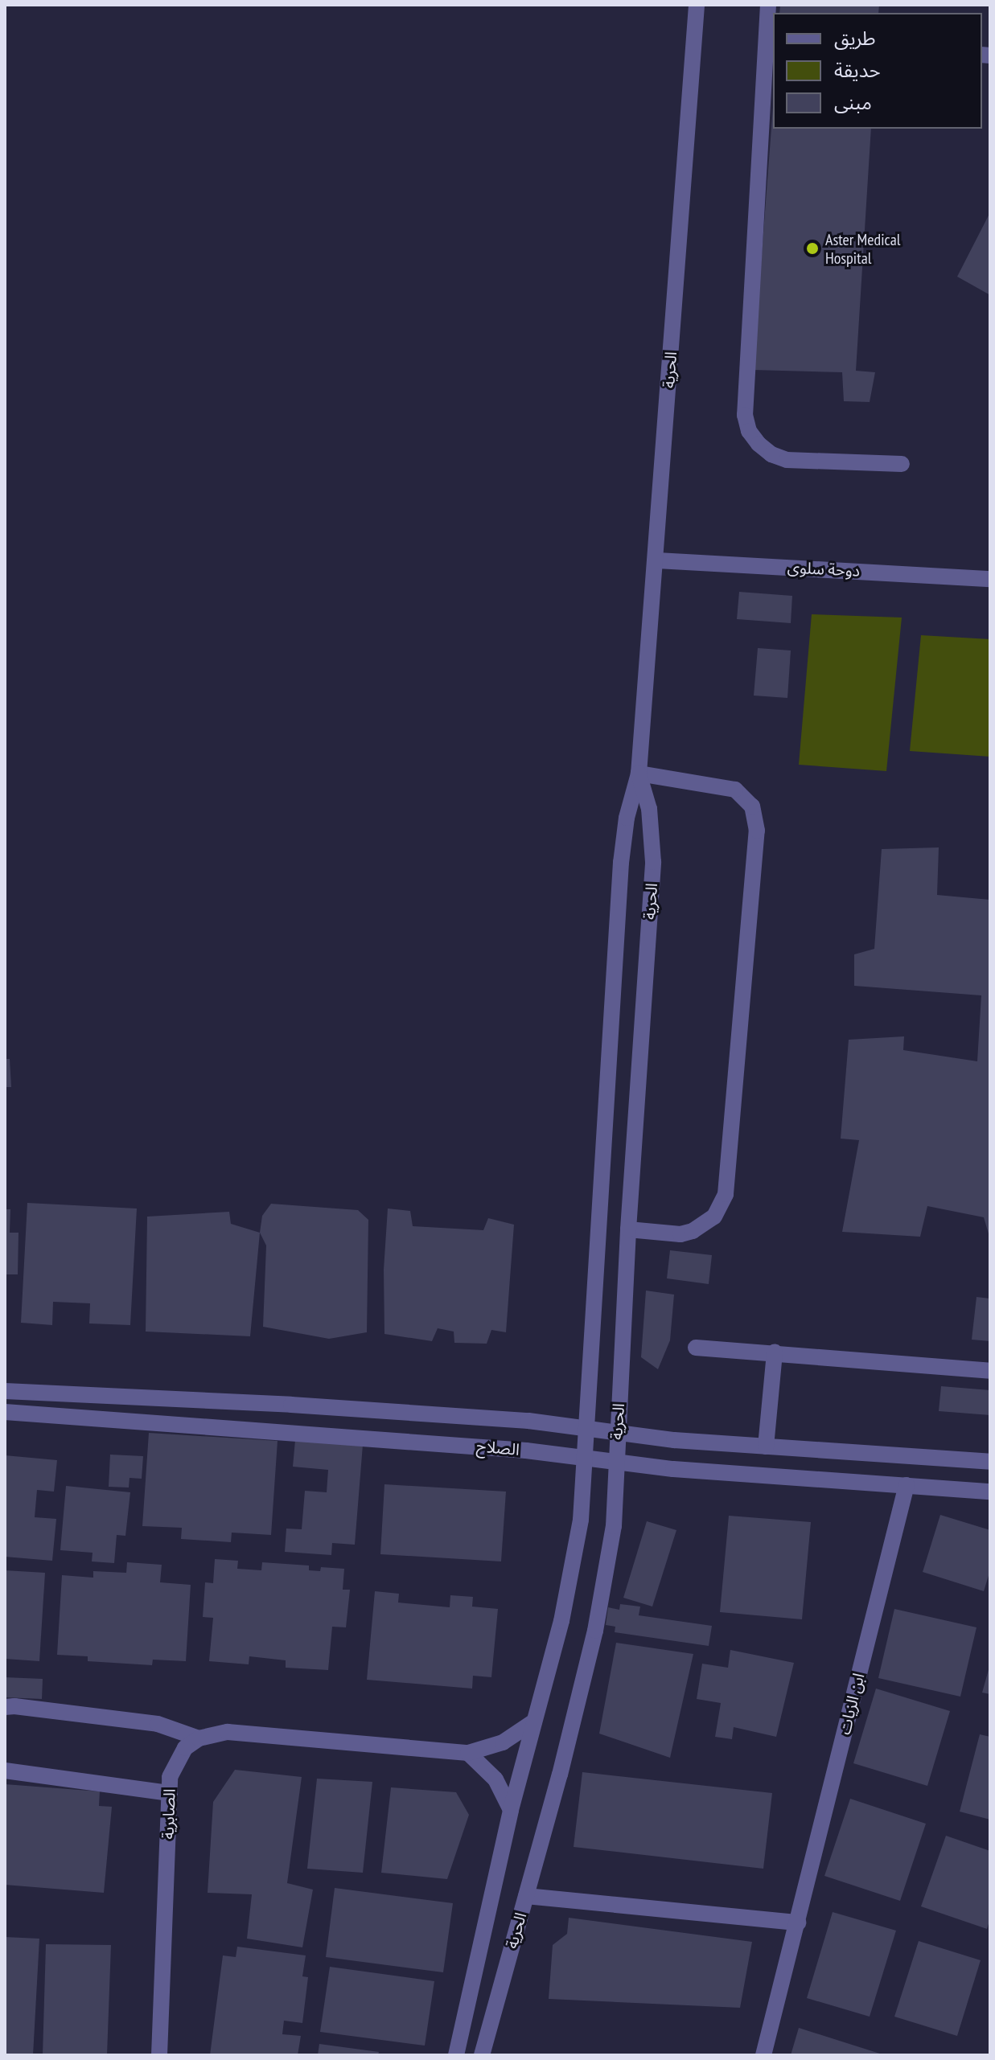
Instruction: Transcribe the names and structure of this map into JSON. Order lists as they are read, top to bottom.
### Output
{
  "streets": {
    "street": [
      "الحرية",
      "دوحة سلوى",
      "الصلاح",
      "ابن الزيات",
      "الصابرية"
    ]
  },
  "crossings": [
    ["الحرية", "دوحة سلوى"],
    ["الحرية", "الصلاح"],
    ["الصلاح", "ابن الزيات"]
  ],
  "places": ["Aster Medical Hospital"],
  "legend": ["طريق", "حديقة", "مبنى"]
}
